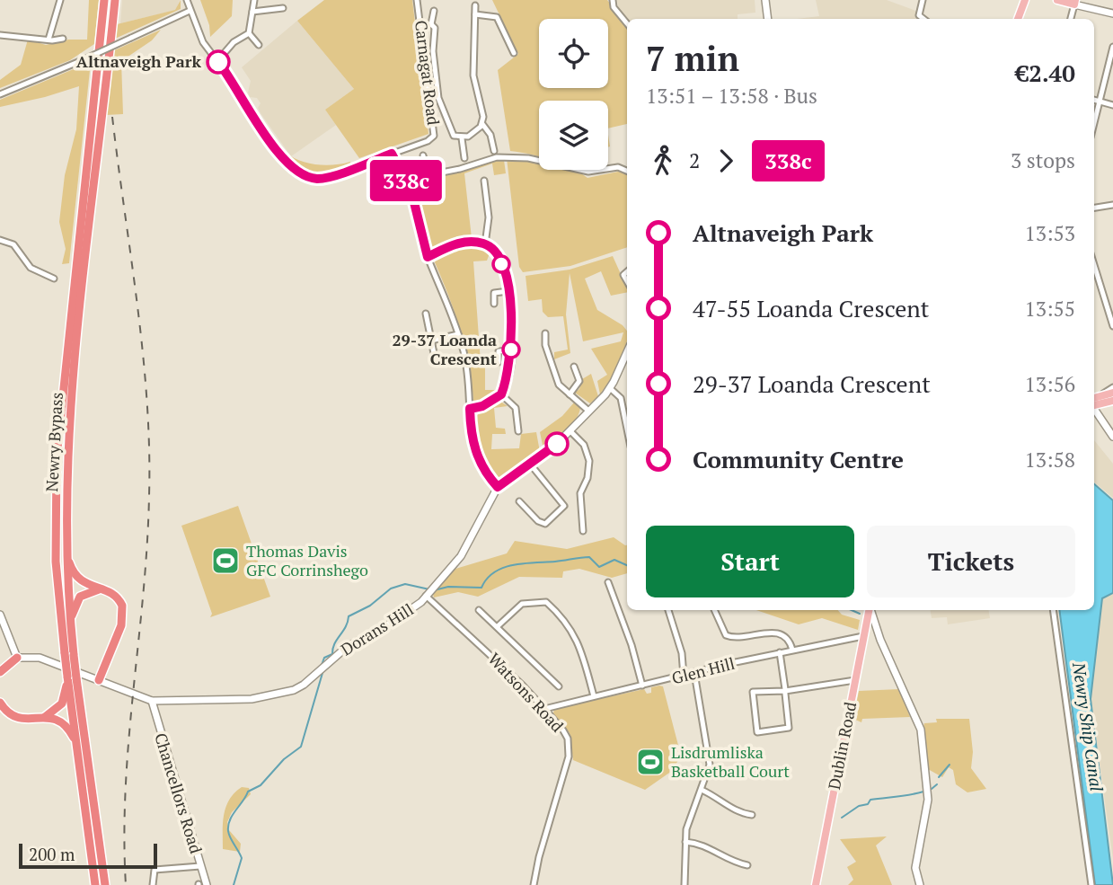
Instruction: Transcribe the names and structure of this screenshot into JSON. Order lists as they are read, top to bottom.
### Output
{
  "streets": {
    "highway": ["Newry Bypass"],
    "main road": ["Dublin Road"],
    "street": [
      "Carnagat Road",
      "Dorans Hill",
      "Glen Hill",
      "Watsons Road",
      "Chancellors Road"
    ]
  },
  "crossings": [
    ["Dorans Hill", "Watsons Road"],
    ["Dorans Hill", "Chancellors Road"],
    ["Glen Hill", "Watsons Road"],
    ["Glen Hill", "Dublin Road"]
  ],
  "water": ["Newry Ship Canal"],
  "places": {
    "other": ["Altnaveigh Park", "29-37 Loanda Crescent"],
    "sports": ["Thomas Davis GFC Corrinshego", "Lisdrumliska Basketball Court"]
  },
  "lines": ["bus line 338c"],
  "scale_bar": "200 m",
  "page": {
    "on_map": "338c",
    "heading": ["7 min", "13:51 – 13:58 · Bus", "€2.40"],
    "legs": ["2", "338c", "3 stops"],
    "list": [
      {
        "name": "Altnaveigh Park",
        "value": "13:53"
      },
      {
        "name": "47-55 Loanda Crescent",
        "value": "13:55"
      },
      {
        "name": "29-37 Loanda Crescent",
        "value": "13:56"
      },
      {
        "name": "Community Centre",
        "value": "13:58"
      }
    ],
    "buttons": ["Start", "Tickets"],
    "scale": "200 m"
  }
}
